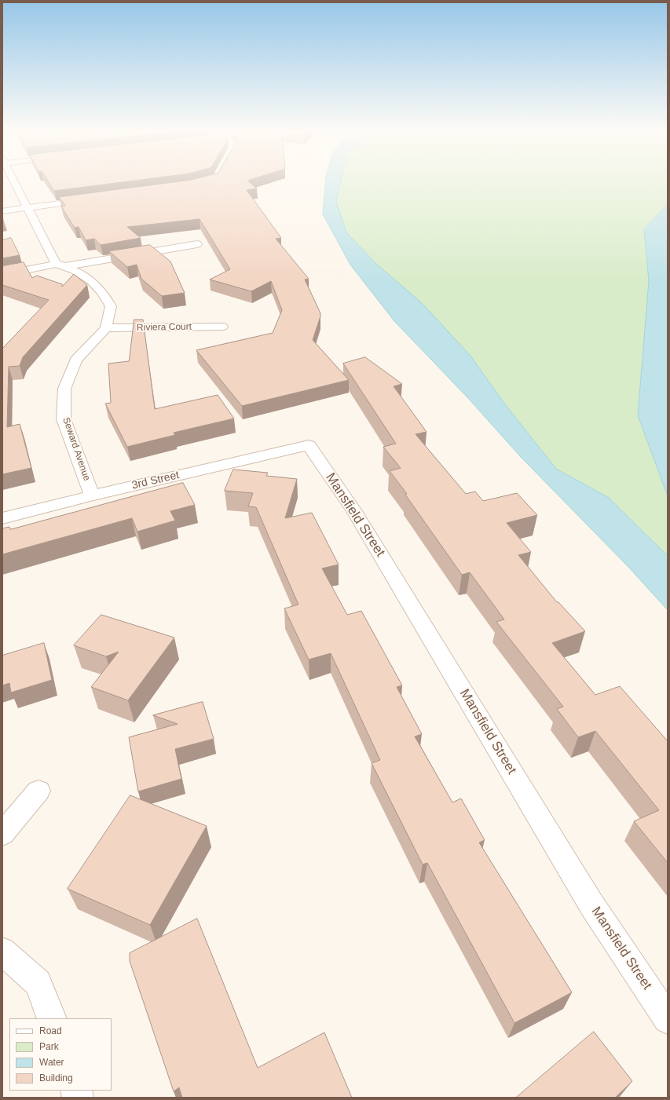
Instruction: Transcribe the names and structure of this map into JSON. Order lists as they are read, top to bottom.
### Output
{
  "streets": {
    "street": [
      "Riviera Court",
      "Seward Avenue",
      "3rd Street",
      "Mansfield Street"
    ]
  },
  "crossings": [
    ["Riviera Court", "Seward Avenue"],
    ["Seward Avenue", "3rd Street"],
    ["3rd Street", "Mansfield Street"]
  ],
  "legend": [
    "Road",
    "Park",
    "Water",
    "Building"
  ]
}
